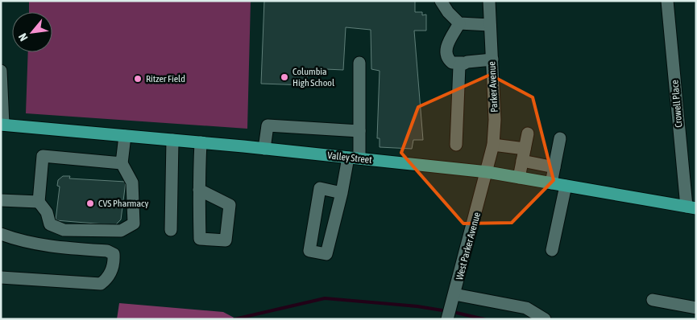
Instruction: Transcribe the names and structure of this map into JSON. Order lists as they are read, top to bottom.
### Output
{
  "streets": {
    "main road": ["Valley Street"],
    "street": ["Parker Avenue", "Crowell Place", "West Parker Avenue"]
  },
  "crossings": [
    ["Parker Avenue", "Valley Street"],
    ["Parker Avenue", "West Parker Avenue"],
    ["Crowell Place", "Valley Street"],
    ["Valley Street", "West Parker Avenue"]
  ],
  "places": ["Columbia High School", "Ritzer Field", "CVS Pharmacy"],
  "north": "bottom left"
}
